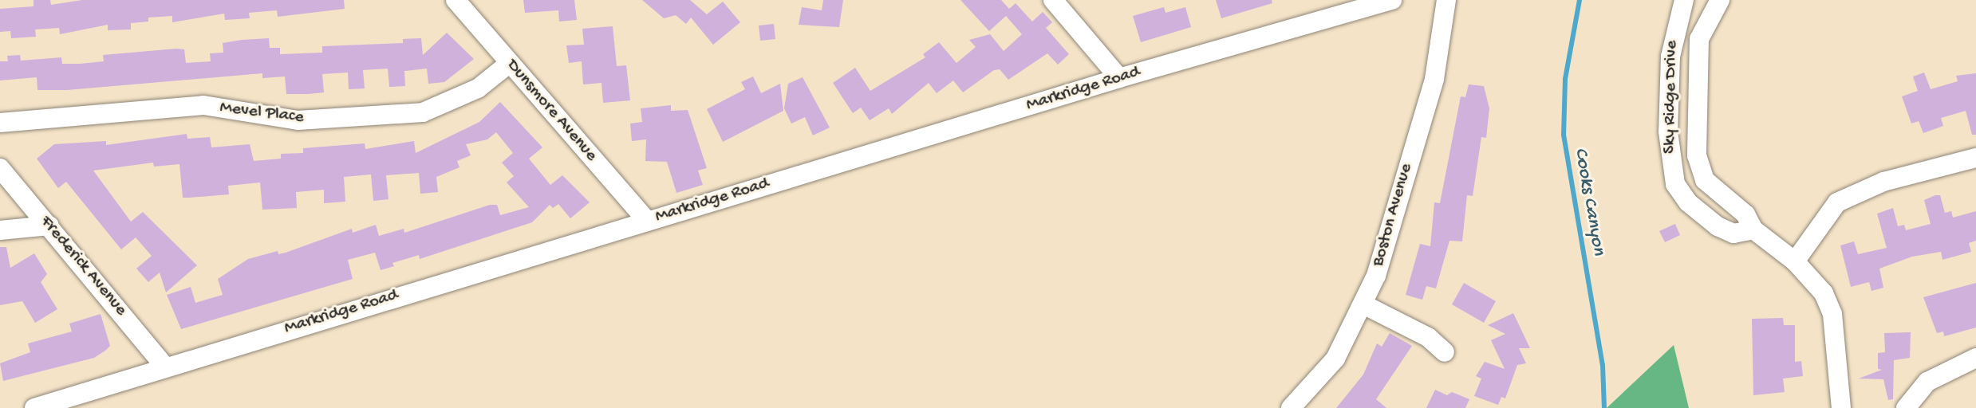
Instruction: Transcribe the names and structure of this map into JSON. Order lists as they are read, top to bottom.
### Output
{
  "streets": {
    "street": [
      "Markridge Road",
      "Sky Ridge Drive",
      "Dunsmore Avenue",
      "Mevel Place",
      "Boston Avenue",
      "Frederick Avenue"
    ]
  },
  "crossings": [
    ["Markridge Road", "Dunsmore Avenue"],
    ["Markridge Road", "Frederick Avenue"],
    ["Dunsmore Avenue", "Mevel Place"]
  ],
  "water": ["Cooks Canyon"]
}
